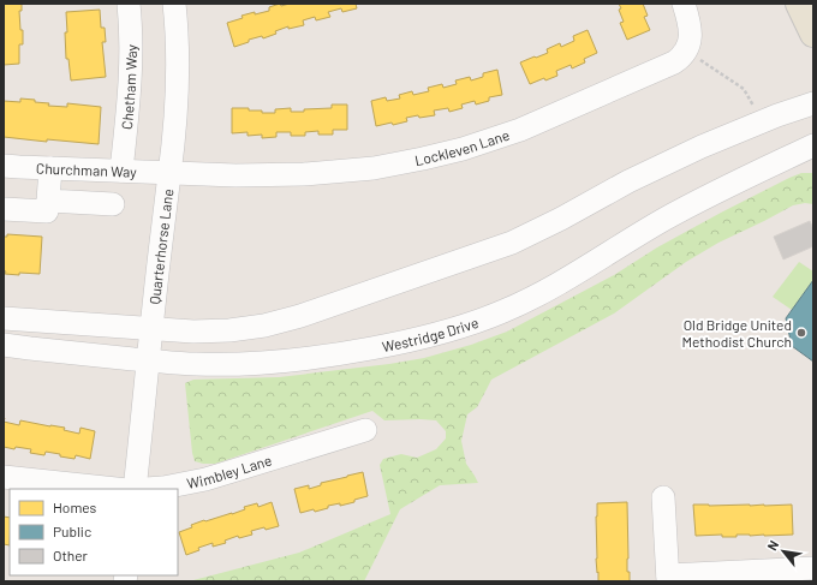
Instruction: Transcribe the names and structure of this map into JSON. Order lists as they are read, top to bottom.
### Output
{
  "streets": {
    "street": [
      "Chetham Way",
      "Lockleven Lane",
      "Churchman Way",
      "Quarterhorse Lane",
      "Westridge Drive",
      "Wimbley Lane"
    ]
  },
  "crossings": [
    ["Chetham Way", "Churchman Way"],
    ["Lockleven Lane", "Churchman Way"],
    ["Lockleven Lane", "Quarterhorse Lane"],
    ["Churchman Way", "Quarterhorse Lane"],
    ["Quarterhorse Lane", "Westridge Drive"]
  ],
  "places": ["Old Bridge United Methodist Church"],
  "legend": ["Homes", "Public", "Other"],
  "north": "top left"
}
